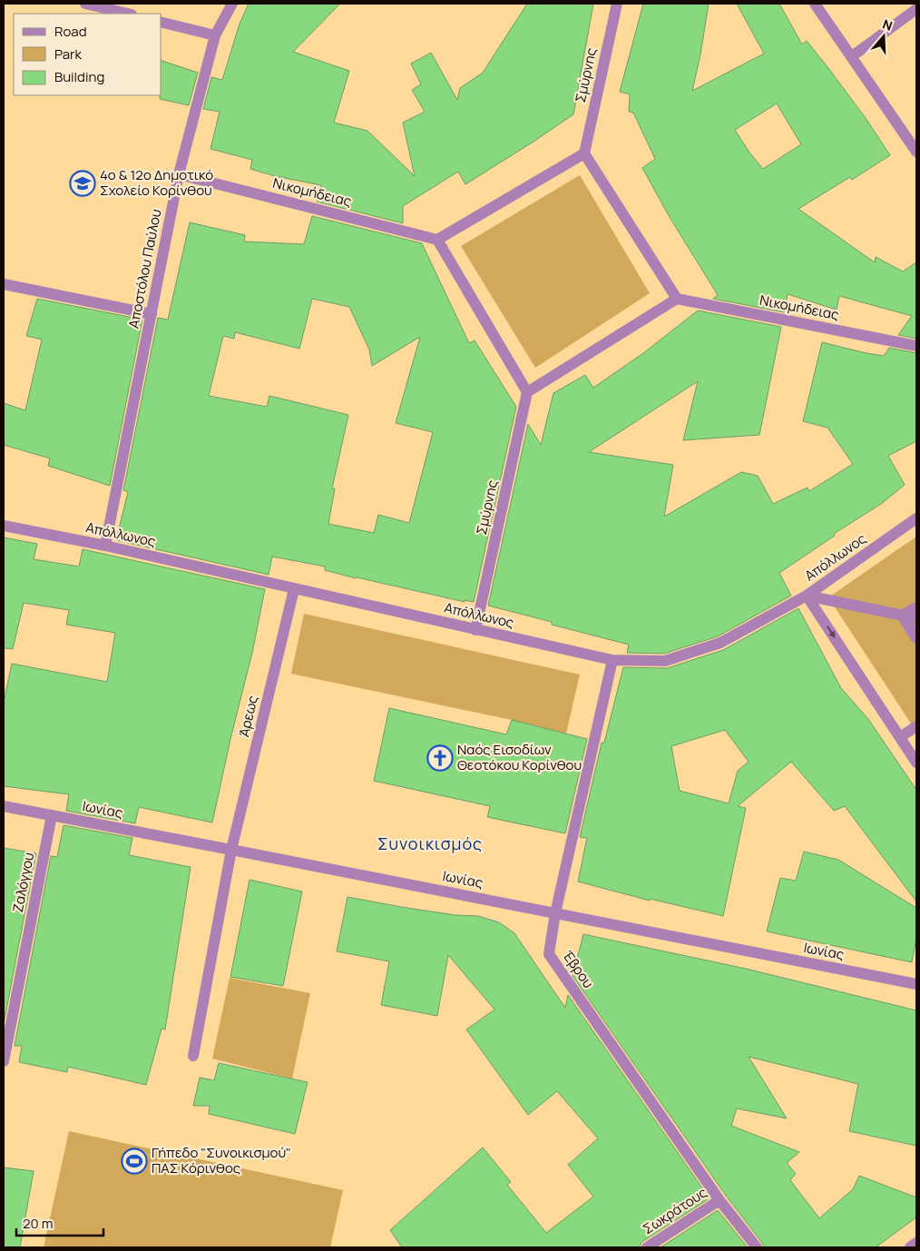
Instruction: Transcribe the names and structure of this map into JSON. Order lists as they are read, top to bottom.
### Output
{
  "streets": {
    "street": [
      "Σμύρνης",
      "Νικομήδειας",
      "Αποστόλου Παύλου",
      "Απόλλωνος",
      "Άρεως",
      "Ιωνίας",
      "Ζαλόγγου",
      "Έβρου",
      "Σωκράτους"
    ]
  },
  "crossings": [
    ["Σμύρνης", "Απόλλωνος"],
    ["Νικομήδειας", "Αποστόλου Παύλου"],
    ["Αποστόλου Παύλου", "Απόλλωνος"],
    ["Απόλλωνος", "Άρεως"],
    ["Απόλλωνος", "Έβρου"],
    ["Άρεως", "Ιωνίας"],
    ["Ιωνίας", "Ζαλόγγου"],
    ["Ιωνίας", "Έβρου"],
    ["Έβρου", "Σωκράτους"]
  ],
  "districts": ["Συνοικισμός"],
  "places": {
    "school or university": ["4ο & 12ο Δημοτικό Σχολείο Κορίνθου"],
    "church": ["Ναός Εισοδίων Θεοτόκου Κορίνθου"],
    "sports": ["Γήπεδο \"Συνοικισμού\" ΠΑΣ Κόρινθος"]
  },
  "legend": ["Road", "Park", "Building"],
  "scale_bar": "20 m",
  "north": "top"
}
